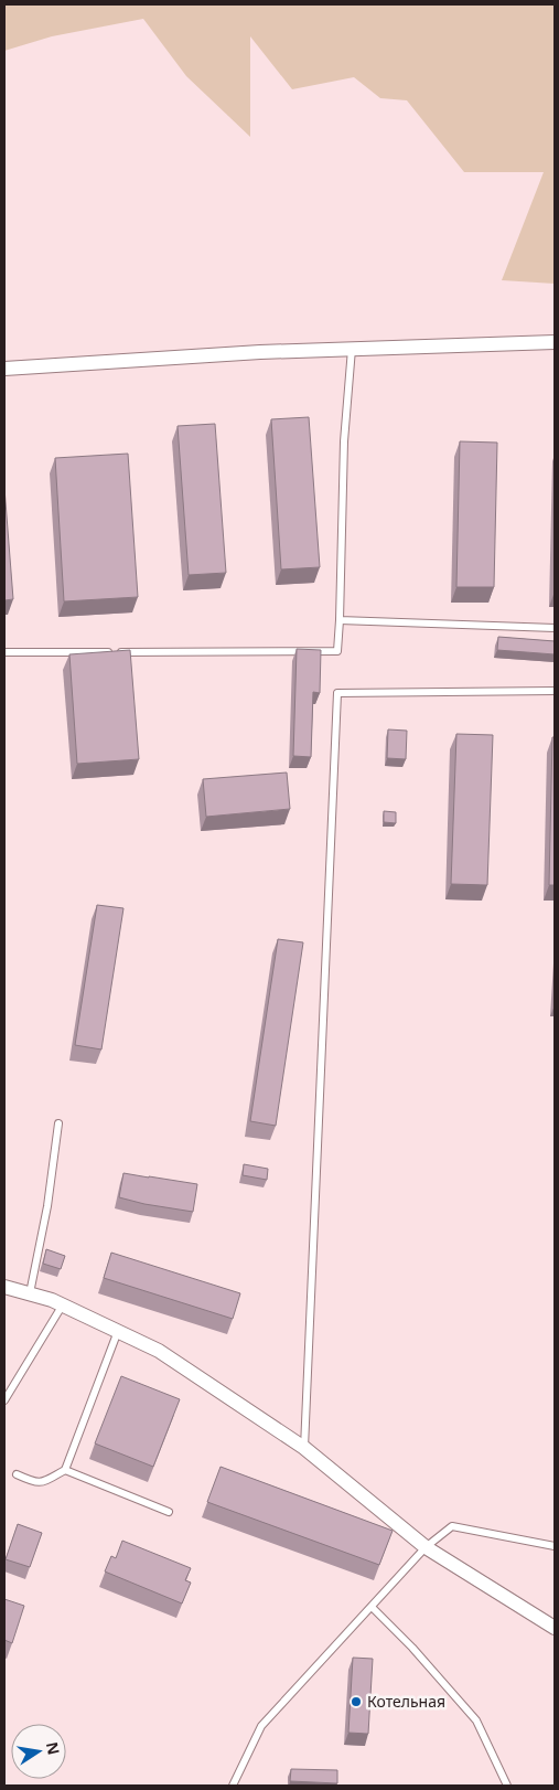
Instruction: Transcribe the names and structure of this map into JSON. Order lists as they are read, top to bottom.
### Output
{
  "places": ["Котельная"],
  "north": "right"
}
